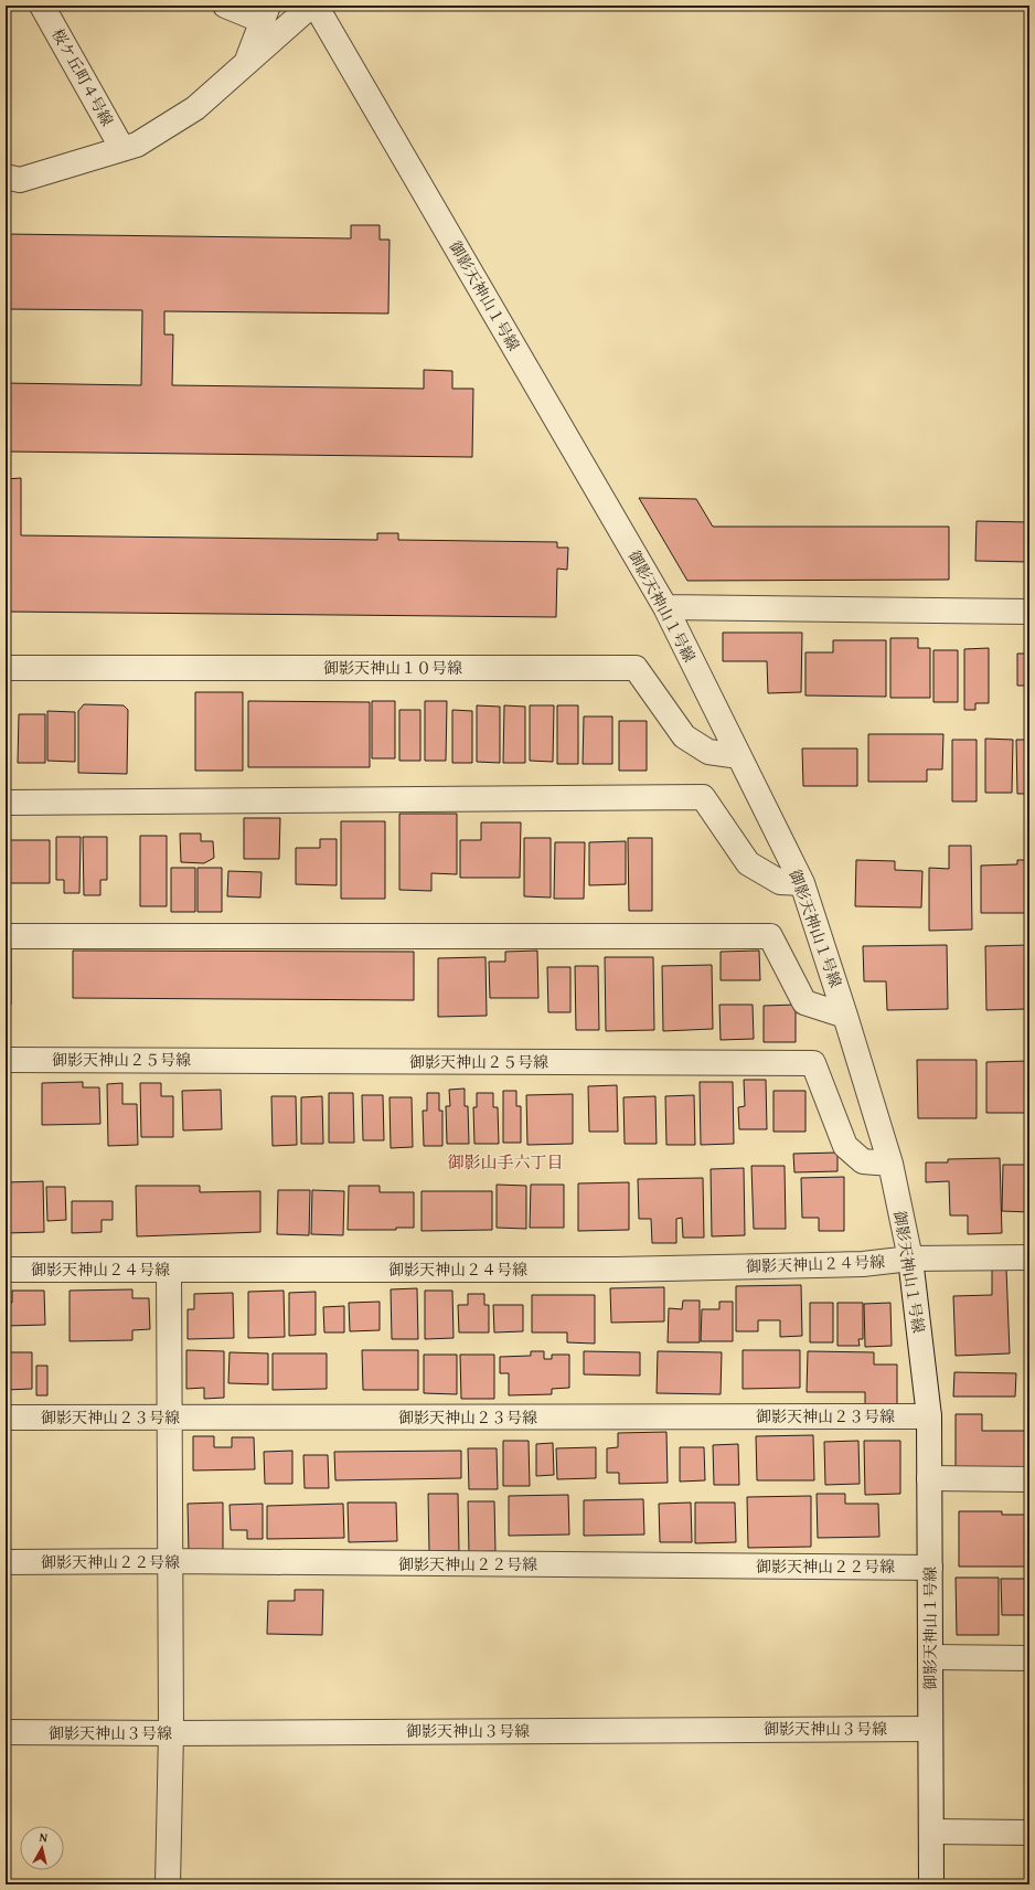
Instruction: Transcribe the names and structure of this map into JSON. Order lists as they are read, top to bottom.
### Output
{
  "streets": {
    "street": [
      "桜ケ丘町４号線",
      "御影天神山１号線",
      "御影天神山１０号線",
      "御影天神山２５号線",
      "御影天神山２４号線",
      "御影天神山２３号線",
      "御影天神山２２号線",
      "御影天神山３号線"
    ]
  },
  "crossings": [
    ["御影天神山１号線", "御影天神山１０号線"],
    ["御影天神山１号線", "御影天神山２５号線"],
    ["御影天神山１号線", "御影天神山２４号線"],
    ["御影天神山１号線", "御影天神山２３号線"],
    ["御影天神山１号線", "御影天神山２２号線"],
    ["御影天神山１号線", "御影天神山３号線"]
  ],
  "districts": ["御影山手六丁目"],
  "north": "top"
}
